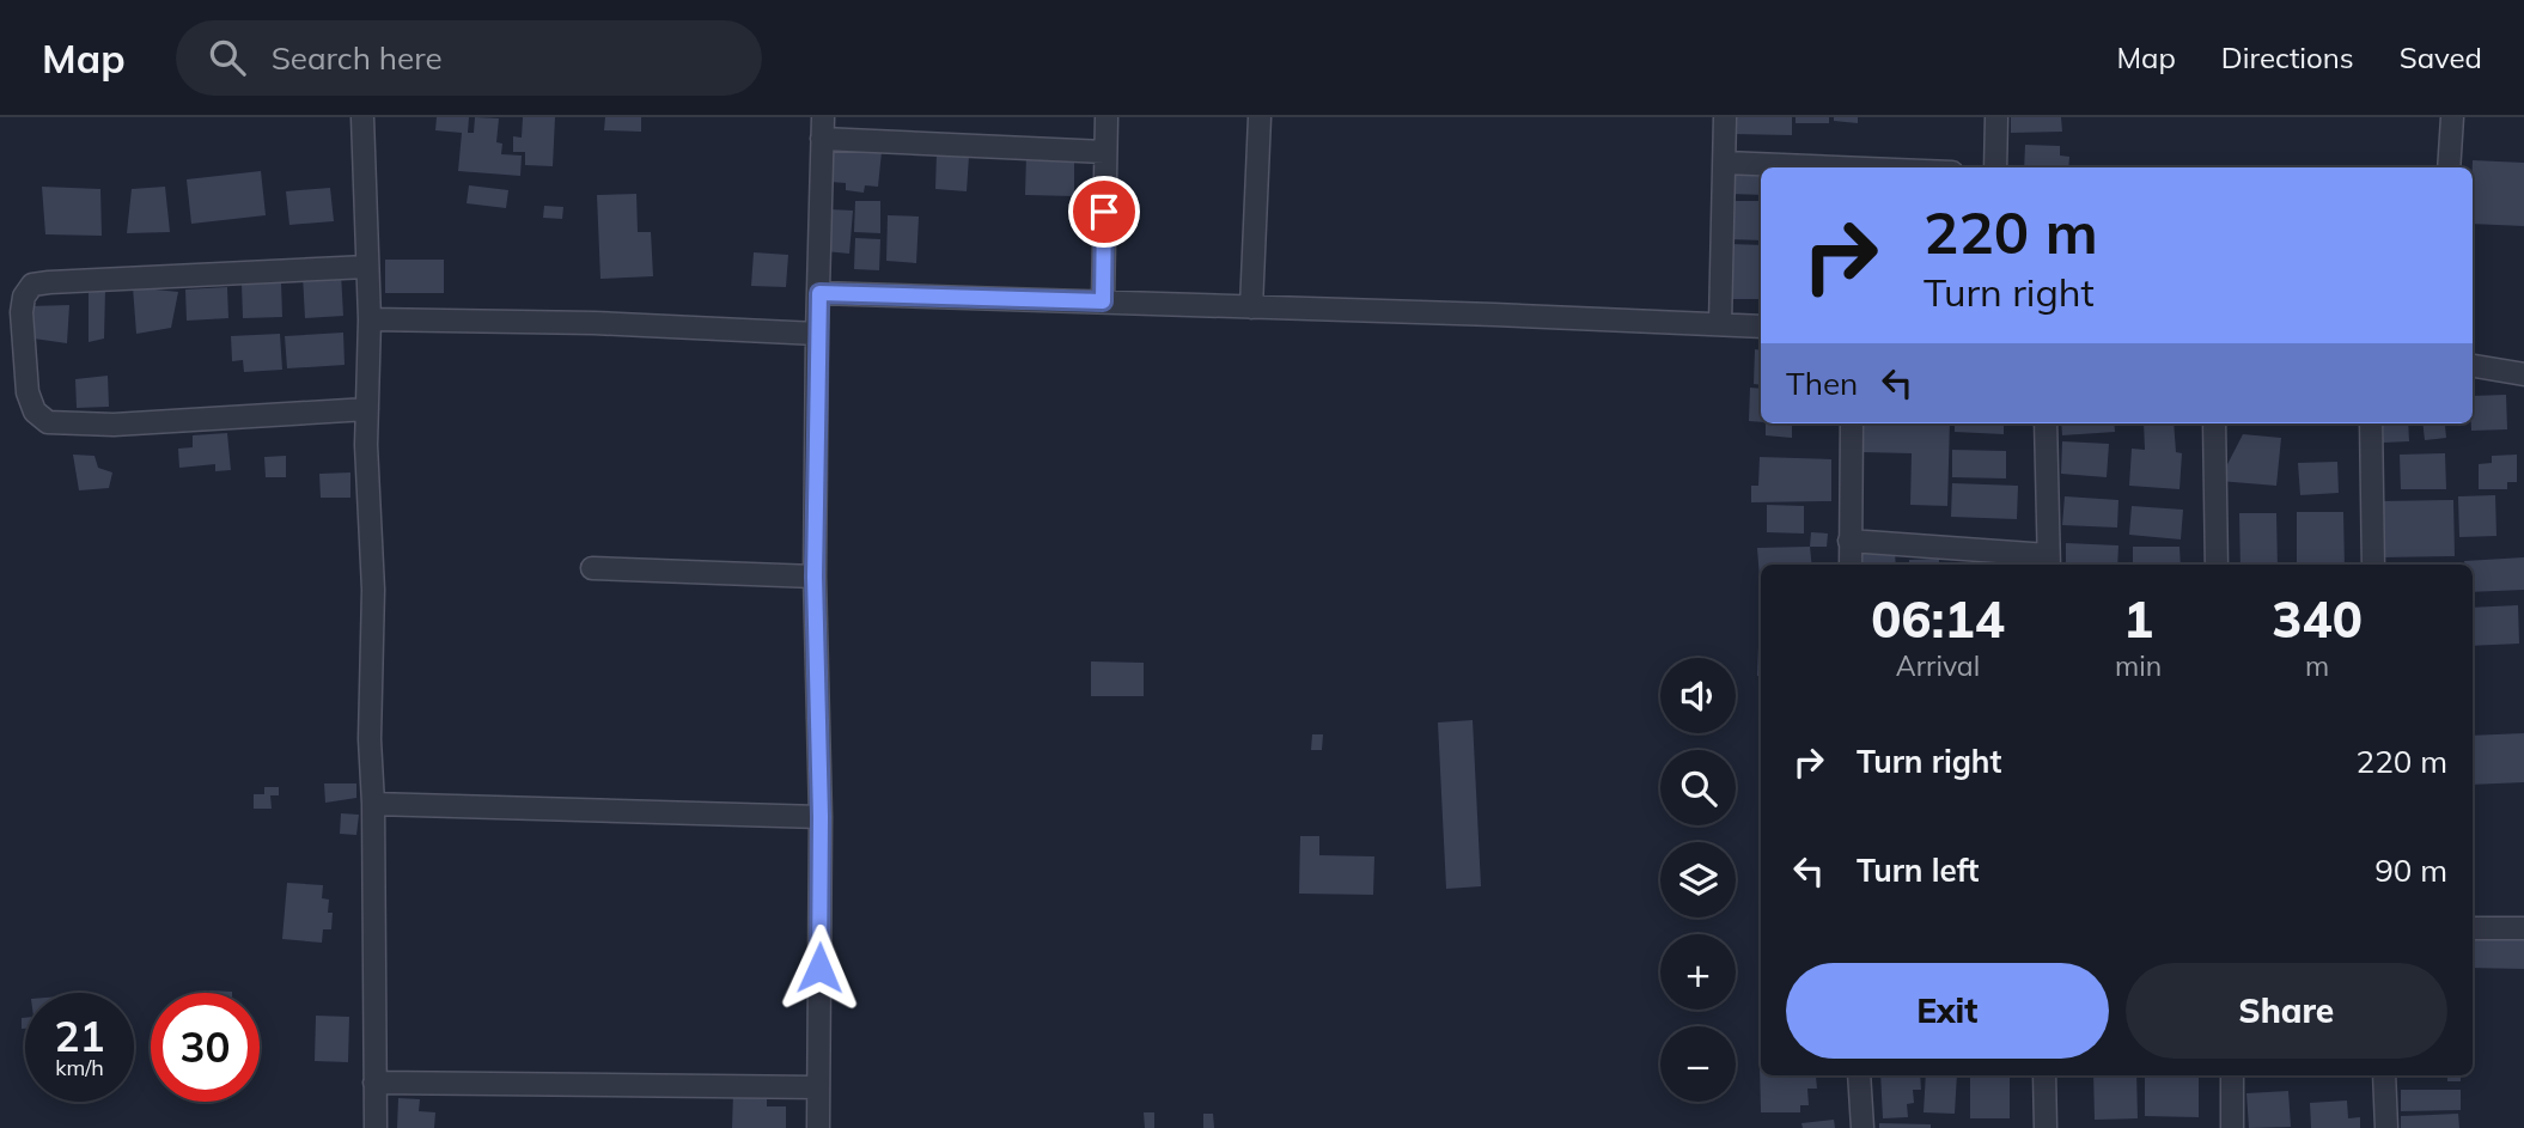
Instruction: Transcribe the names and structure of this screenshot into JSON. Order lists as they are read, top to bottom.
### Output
{
  "page": {
    "header": "Map",
    "search": "Search here",
    "nav": ["Map", "Directions", "Saved"],
    "turn": ["220 m", "Turn right"],
    "then": "Then",
    "eta": [
      "06:14",
      "Arrival",
      "1",
      "min",
      "340",
      "m"
    ],
    "map_buttons": ["+", "−"],
    "list": [
      {
        "name": "Turn right",
        "value": "220 m"
      },
      {
        "name": "Turn left",
        "value": "90 m"
      }
    ],
    "buttons": ["Exit", "Share"],
    "speed": "21 km/h",
    "limit": "30"
  }
}
